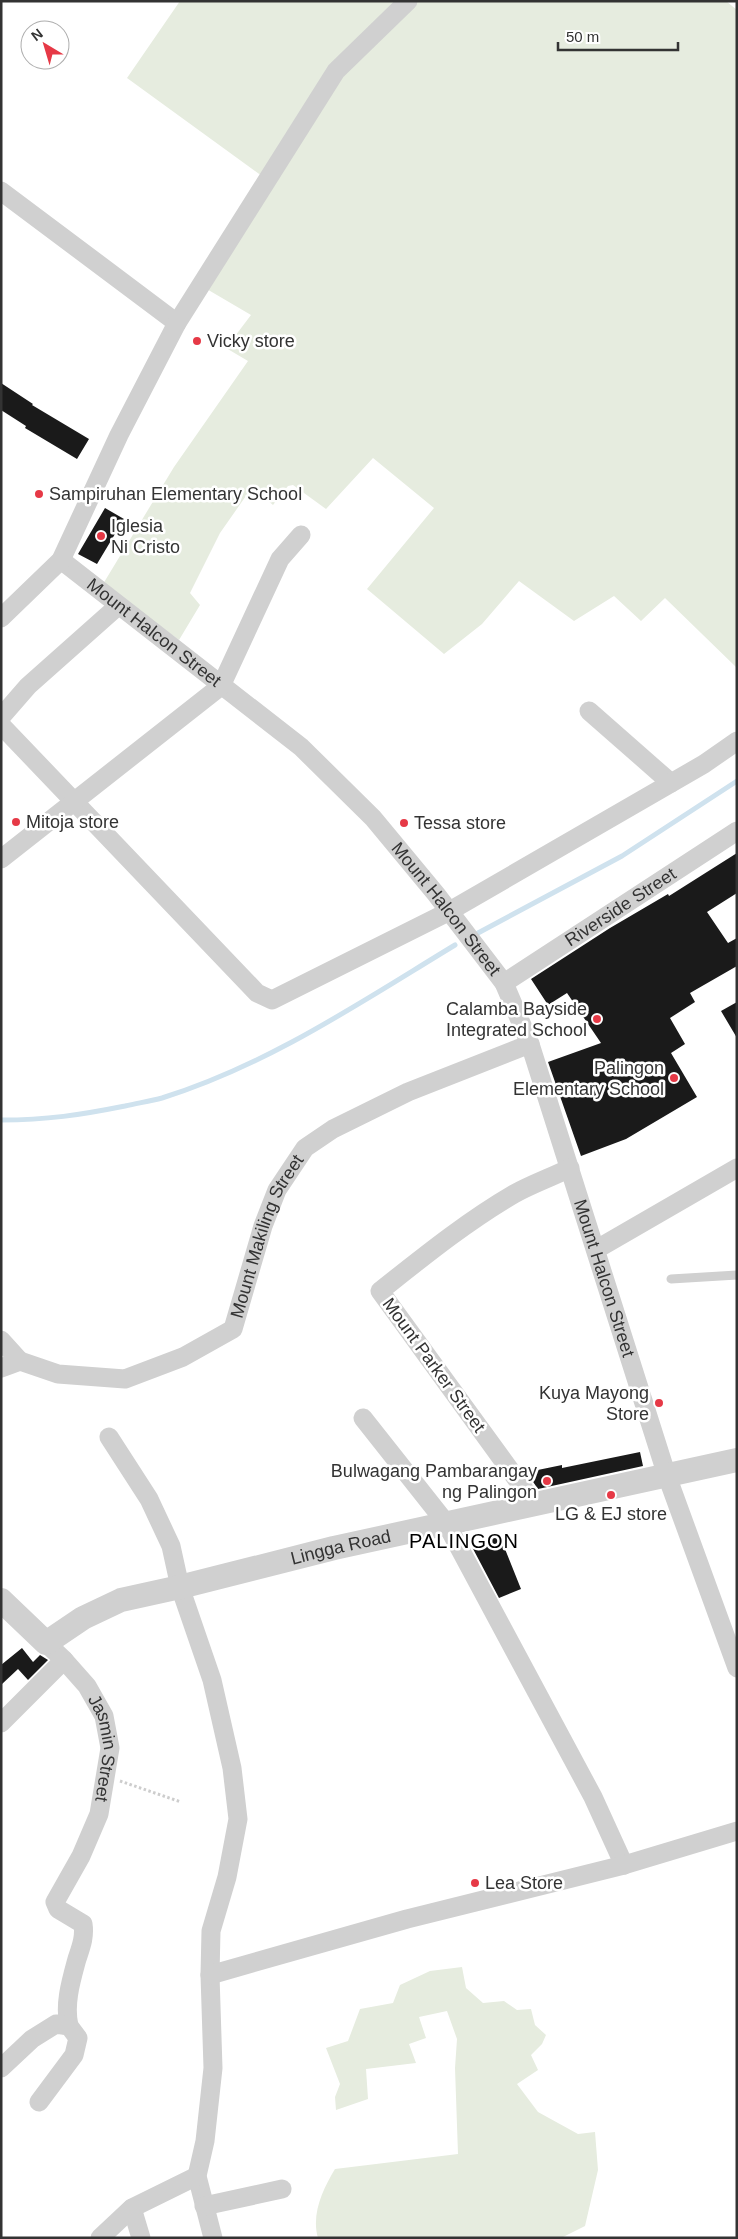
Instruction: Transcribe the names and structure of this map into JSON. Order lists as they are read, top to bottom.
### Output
{
  "streets": {
    "street": [
      "Mount Halcon Street",
      "Riverside Street",
      "Mount Makiling Street",
      "Mount Parker Street",
      "Lingga Road",
      "Jasmin Street"
    ]
  },
  "crossings": [
    ["Mount Halcon Street", "Riverside Street"],
    ["Mount Halcon Street", "Mount Makiling Street"],
    ["Mount Halcon Street", "Mount Parker Street"],
    ["Mount Halcon Street", "Lingga Road"],
    ["Mount Parker Street", "Lingga Road"],
    ["Lingga Road", "Jasmin Street"]
  ],
  "districts": ["PALINGON"],
  "places": [
    "Vicky store",
    "Sampiruhan Elementary School",
    "Iglesia Ni Cristo",
    "Mitoja store",
    "Tessa store",
    "Calamba Bayside Integrated School",
    "Palingon Elementary School",
    "Kuya Mayong Store",
    "Bulwagang Pambarangay ng Palingon",
    "LG & EJ store",
    "Lea Store"
  ],
  "scale_bar": "50 m",
  "north": "top left"
}
